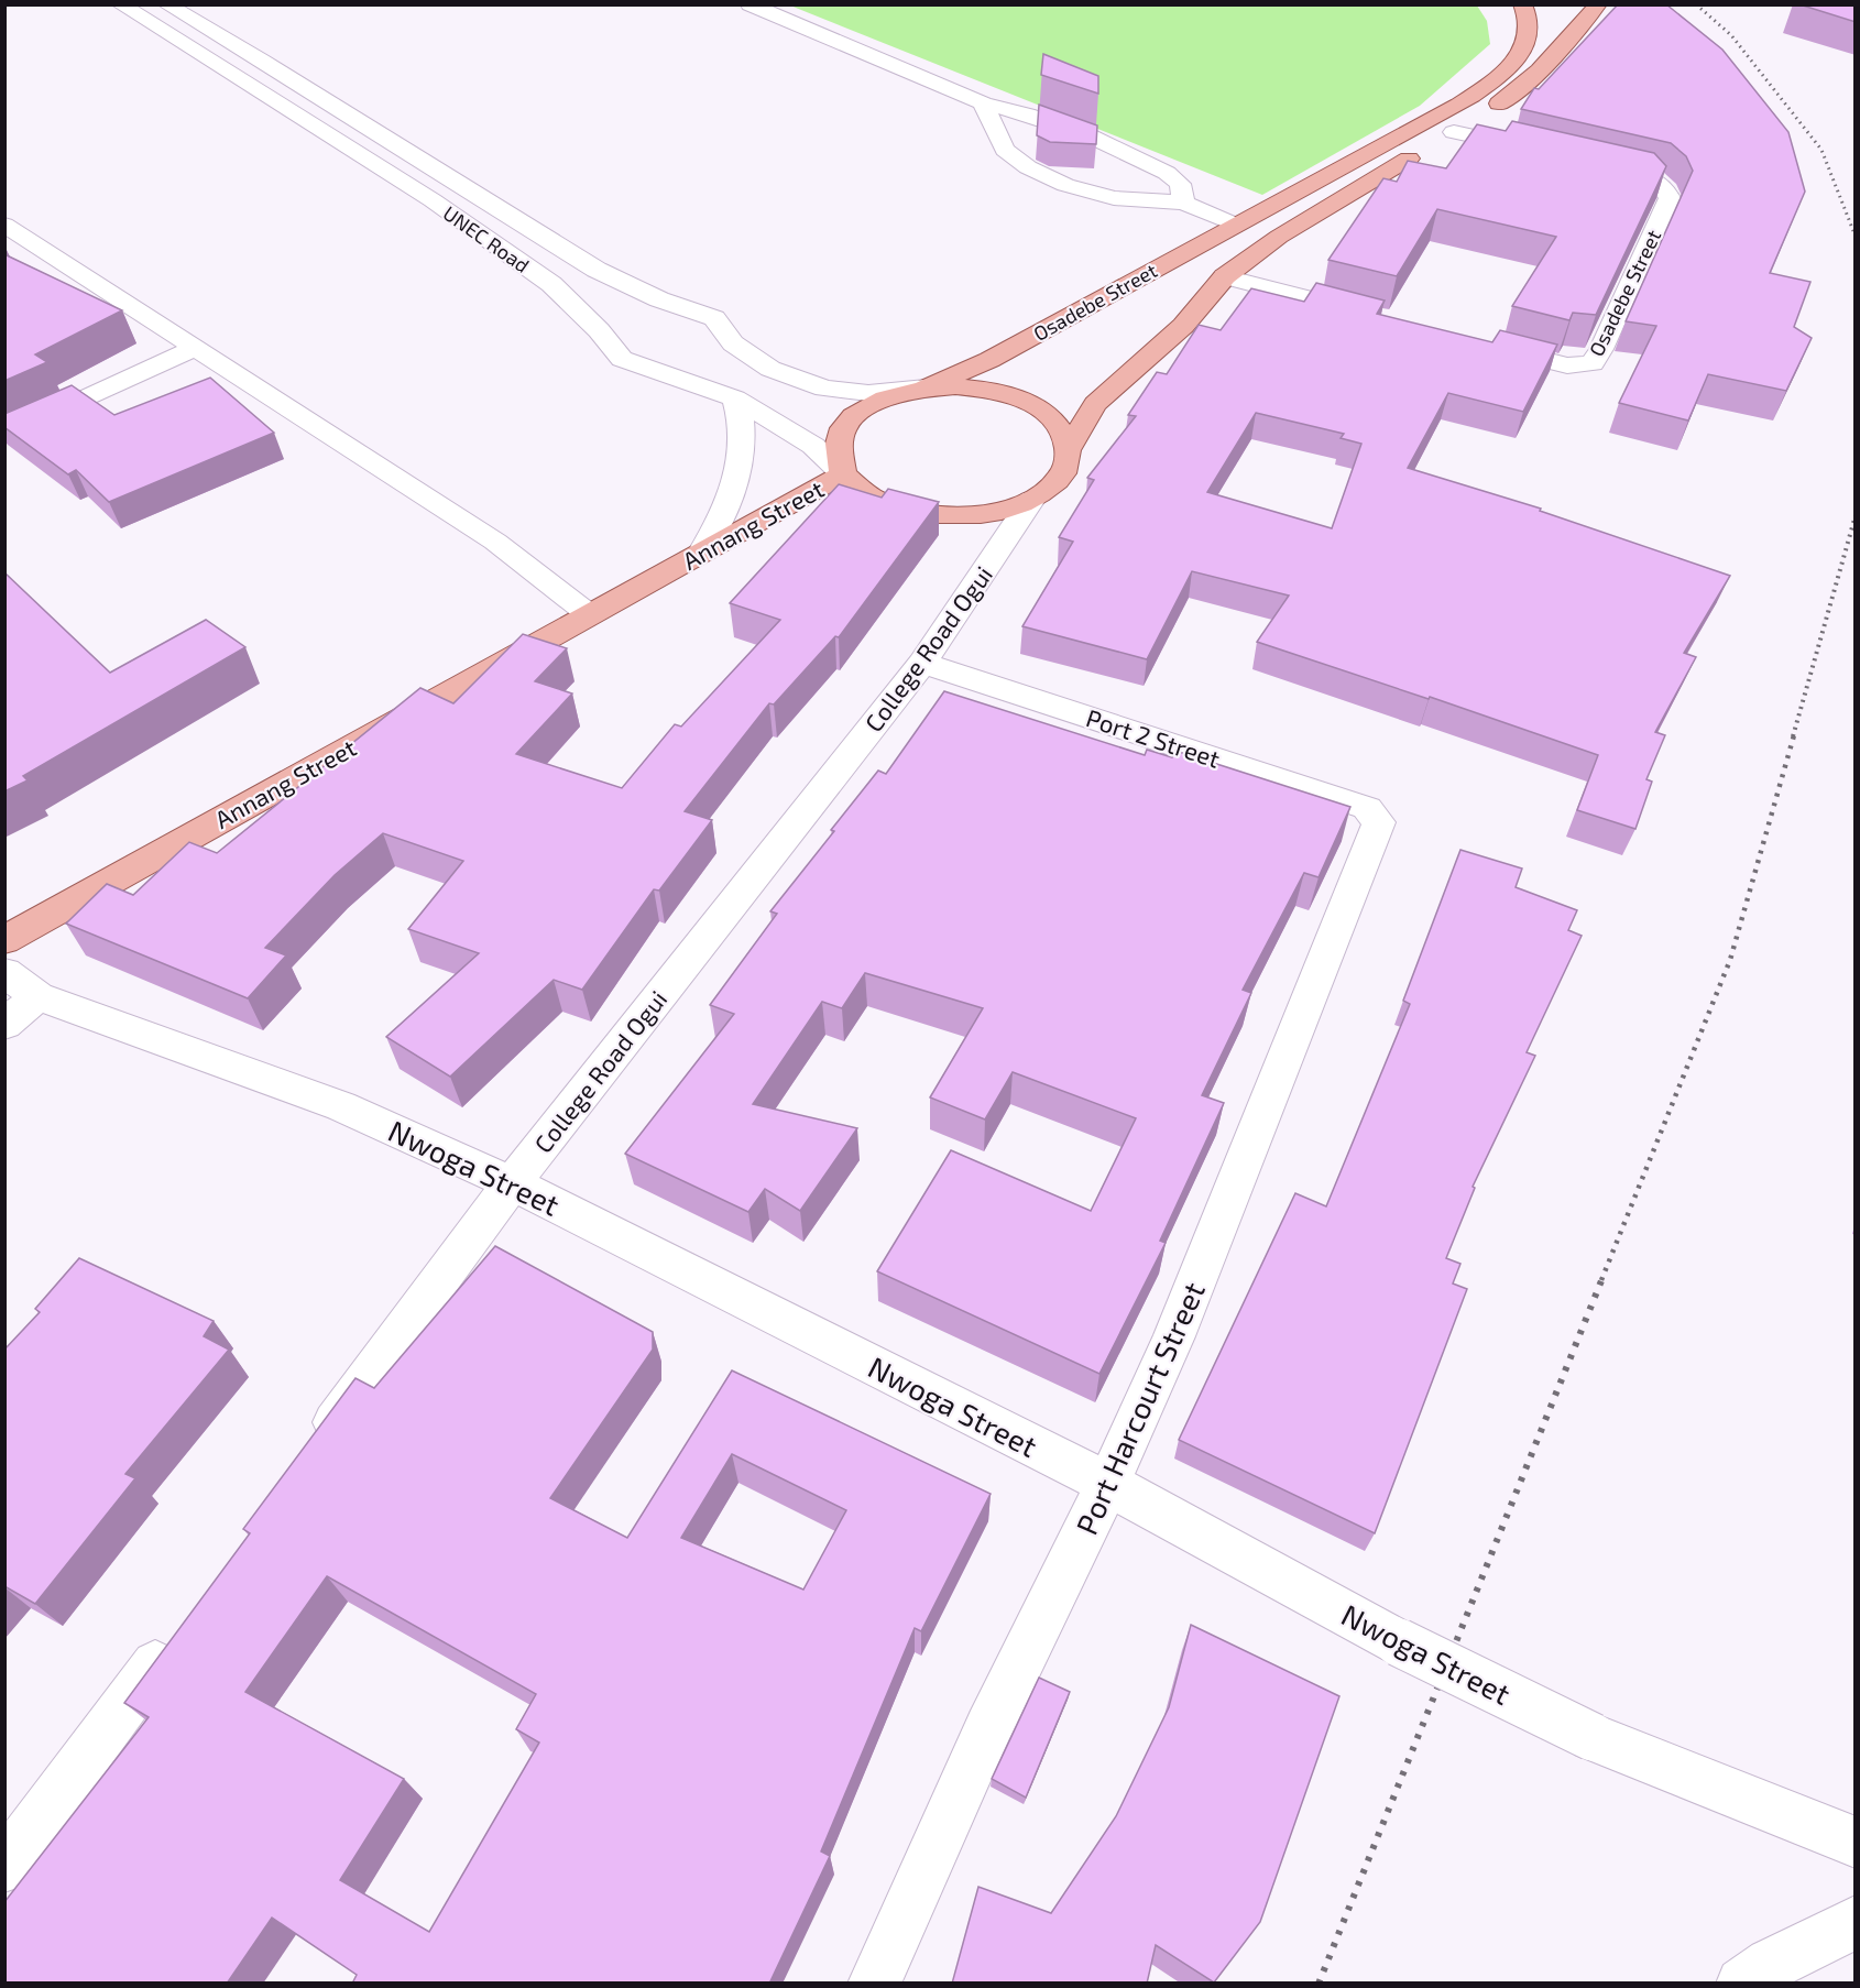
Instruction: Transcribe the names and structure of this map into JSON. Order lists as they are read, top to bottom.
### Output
{
  "streets": {
    "main road": ["Osadebe Street", "Annang Street"],
    "street": [
      "UNEC Road",
      "College Road Ogui",
      "Port 2 Street",
      "Nwoga Street",
      "Port Harcourt Street"
    ]
  },
  "crossings": [
    ["UNEC Road", "Osadebe Street"],
    ["UNEC Road", "Annang Street"],
    ["UNEC Road", "College Road Ogui"],
    ["Osadebe Street", "Annang Street"],
    ["Osadebe Street", "College Road Ogui"],
    ["Annang Street", "College Road Ogui"],
    ["College Road Ogui", "Port 2 Street"],
    ["College Road Ogui", "Nwoga Street"],
    ["Port 2 Street", "Port Harcourt Street"],
    ["Nwoga Street", "Port Harcourt Street"]
  ]
}
